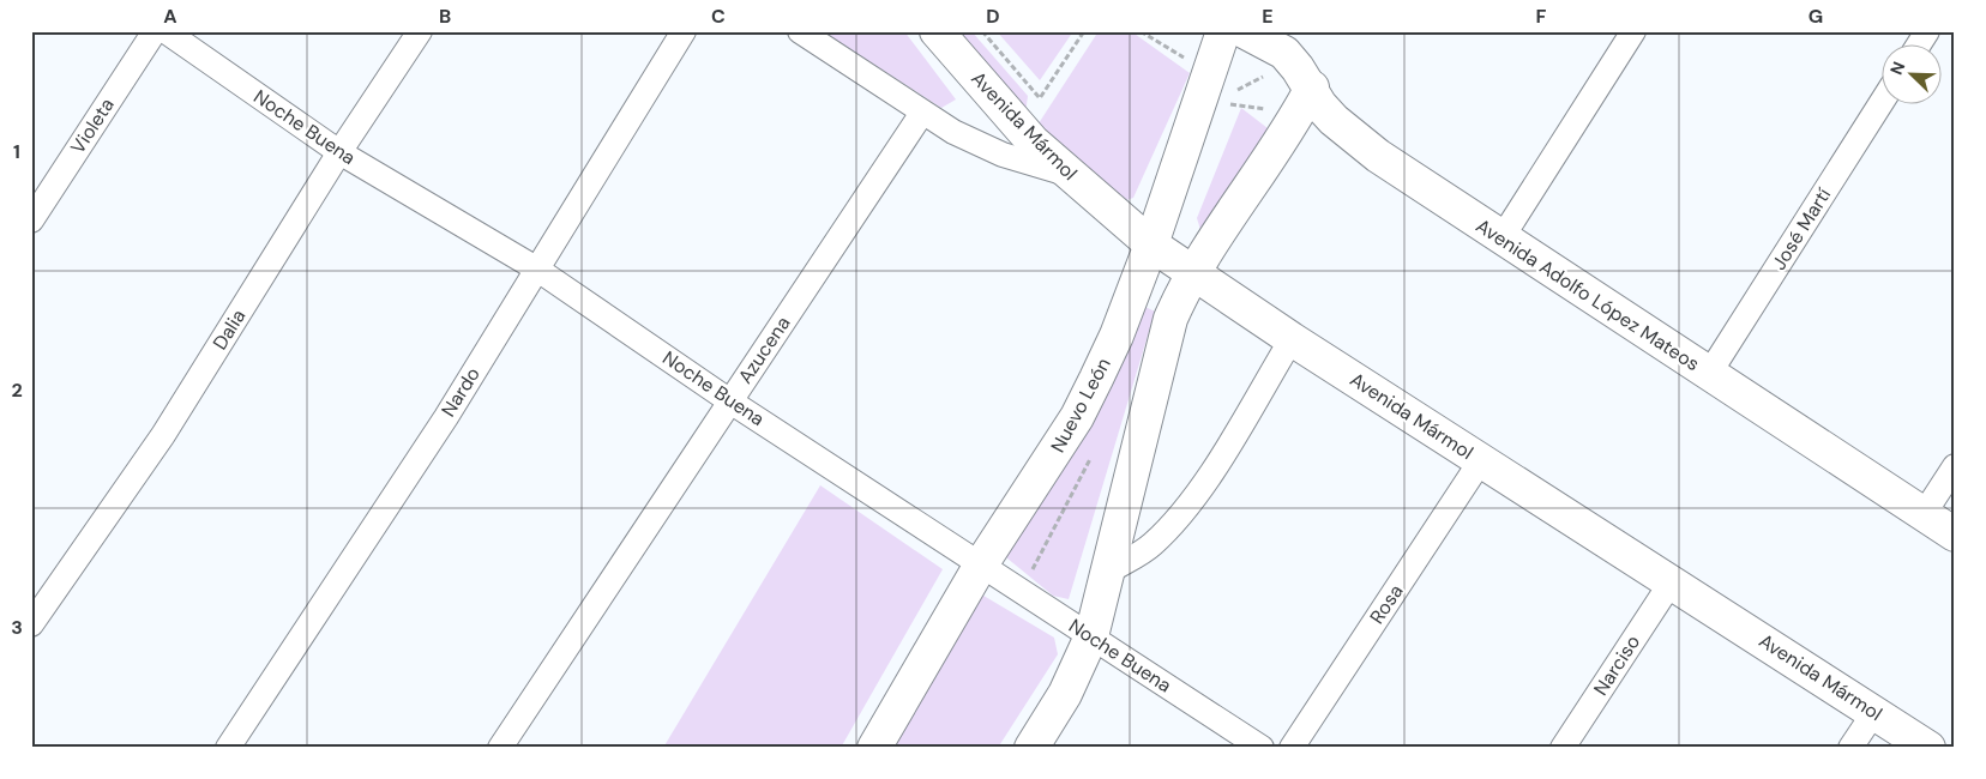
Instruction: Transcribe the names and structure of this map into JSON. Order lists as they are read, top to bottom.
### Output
{
  "streets": {
    "street": [
      "Violeta",
      "Avenida Mármol",
      "Noche Buena",
      "José Martí",
      "Avenida Adolfo López Mateos",
      "Dalia",
      "Azucena",
      "Nardo",
      "Nuevo León",
      "Rosa",
      "Narciso"
    ]
  },
  "crossings": [
    ["Avenida Mármol", "Nuevo León"],
    ["Avenida Mármol", "Rosa"],
    ["Avenida Mármol", "Narciso"],
    ["Noche Buena", "Dalia"],
    ["Noche Buena", "Azucena"],
    ["Noche Buena", "Nardo"],
    ["Noche Buena", "Nuevo León"],
    ["José Martí", "Avenida Adolfo López Mateos"]
  ],
  "north": "top left",
  "grid": {
    "columns": [
      "A",
      "B",
      "C",
      "D",
      "E",
      "F",
      "G"
    ],
    "rows": ["1", "2", "3"]
  }
}
